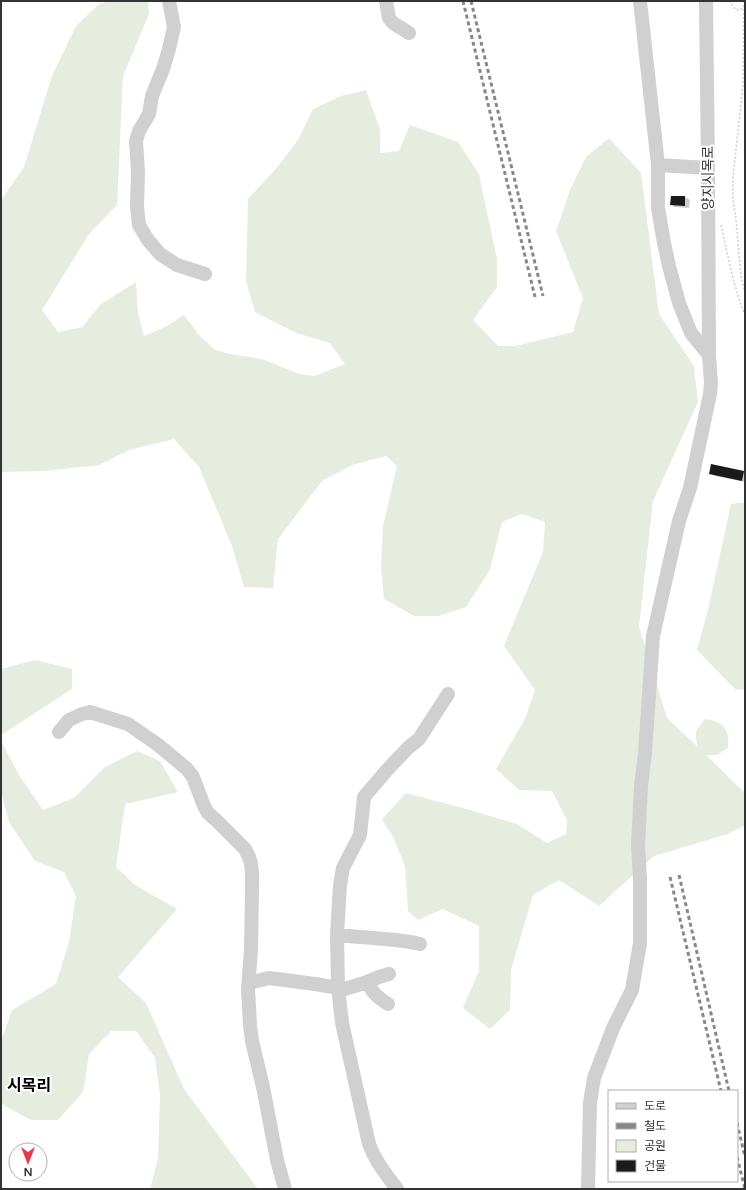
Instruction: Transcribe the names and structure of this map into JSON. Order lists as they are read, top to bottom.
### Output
{
  "streets": {
    "street": ["양지시목로"]
  },
  "districts": ["시목리"],
  "legend": [
    "도로",
    "철도",
    "공원",
    "건물"
  ],
  "north": "bottom"
}
